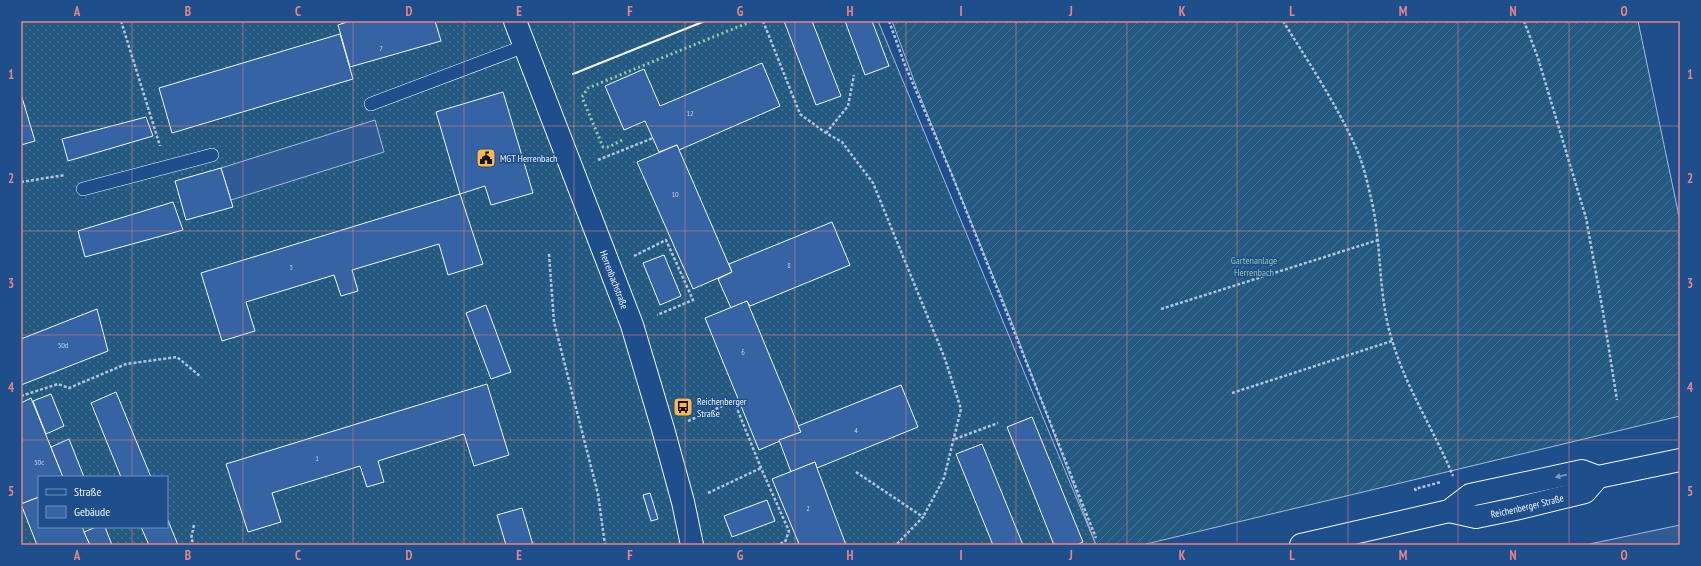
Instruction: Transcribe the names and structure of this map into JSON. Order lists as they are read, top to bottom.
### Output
{
  "streets": {
    "street": ["Herrenbachstraße"]
  },
  "parks": ["Gartenanlage Herrenbach"],
  "places": {
    "public building": ["MGT Herrenbach"],
    "bus stop": ["Reichenberger Straße"]
  },
  "house_numbers": [
    "7",
    "12",
    "10",
    "8",
    "3",
    "50d",
    "6",
    "4",
    "1",
    "50c",
    "2"
  ],
  "legend": ["Straße", "Gebäude"],
  "grid": {
    "columns": [
      "A",
      "B",
      "C",
      "D",
      "E",
      "F",
      "G",
      "H",
      "I",
      "J",
      "K",
      "L",
      "M",
      "N",
      "O"
    ],
    "rows": [
      "1",
      "2",
      "3",
      "4",
      "5"
    ]
  }
}
